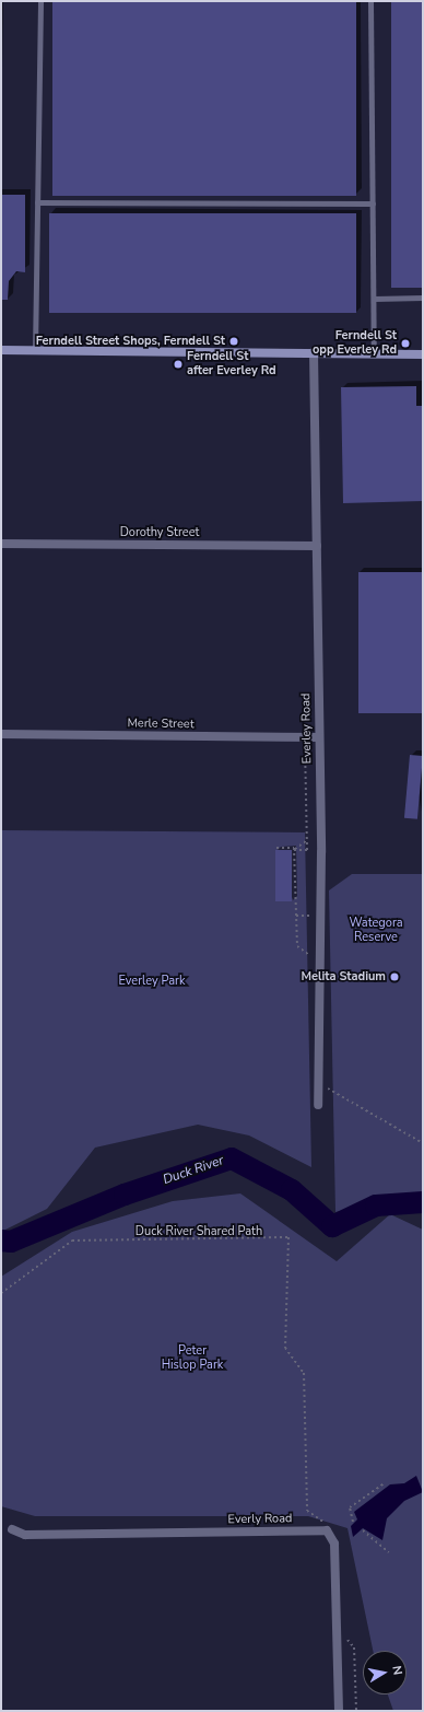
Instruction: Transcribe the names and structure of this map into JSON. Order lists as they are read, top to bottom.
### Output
{
  "streets": {
    "street": [
      "Dorothy Street",
      "Merle Street",
      "Everley Road",
      "Everly Road"
    ],
    "path": ["Duck River Shared Path"]
  },
  "crossings": [
    ["Dorothy Street", "Everley Road"],
    ["Merle Street", "Everley Road"],
    ["Duck River Shared Path", "Everly Road"]
  ],
  "water": ["Duck River"],
  "parks": ["Wategora Reserve", "Everley Park", "Peter Hislop Park"],
  "places": [
    "Ferndell Street Shops, Ferndell St",
    "Ferndell St opp Everley Rd",
    "Ferndell St after Everley Rd",
    "Melita Stadium"
  ],
  "north": "right"
}
